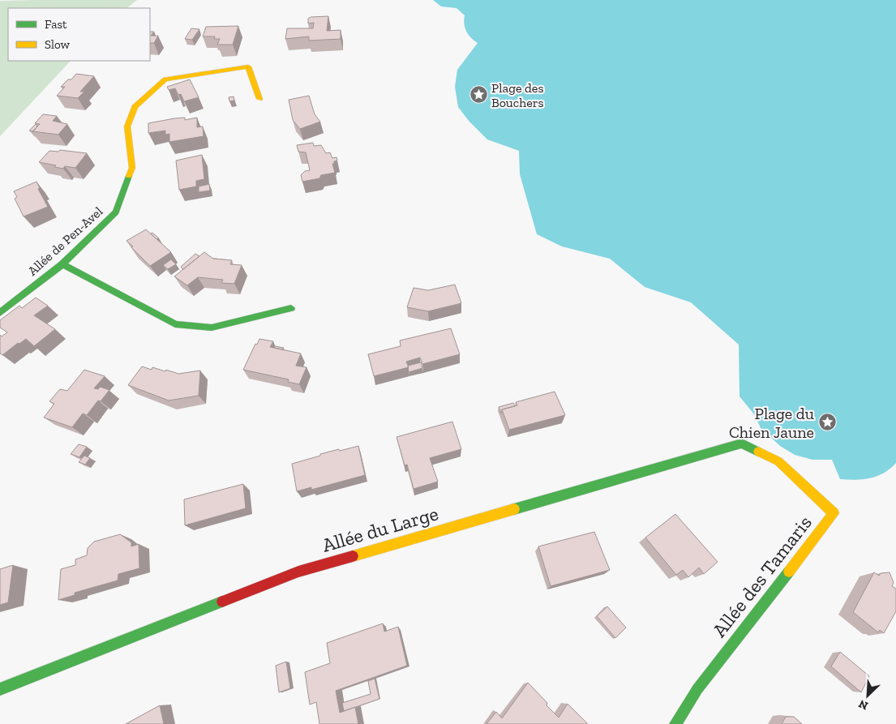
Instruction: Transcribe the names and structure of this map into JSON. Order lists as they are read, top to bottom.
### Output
{
  "streets": {
    "street": ["Allée de Pen-Avel", "Allée du Large", "Allée des Tamaris"]
  },
  "crossings": [
    ["Allée du Large", "Allée des Tamaris"]
  ],
  "places": {
    "place": ["Plage des Bouchers", "Plage du Chien Jaune"]
  },
  "legend": ["Fast", "Slow"],
  "north": "bottom left"
}
